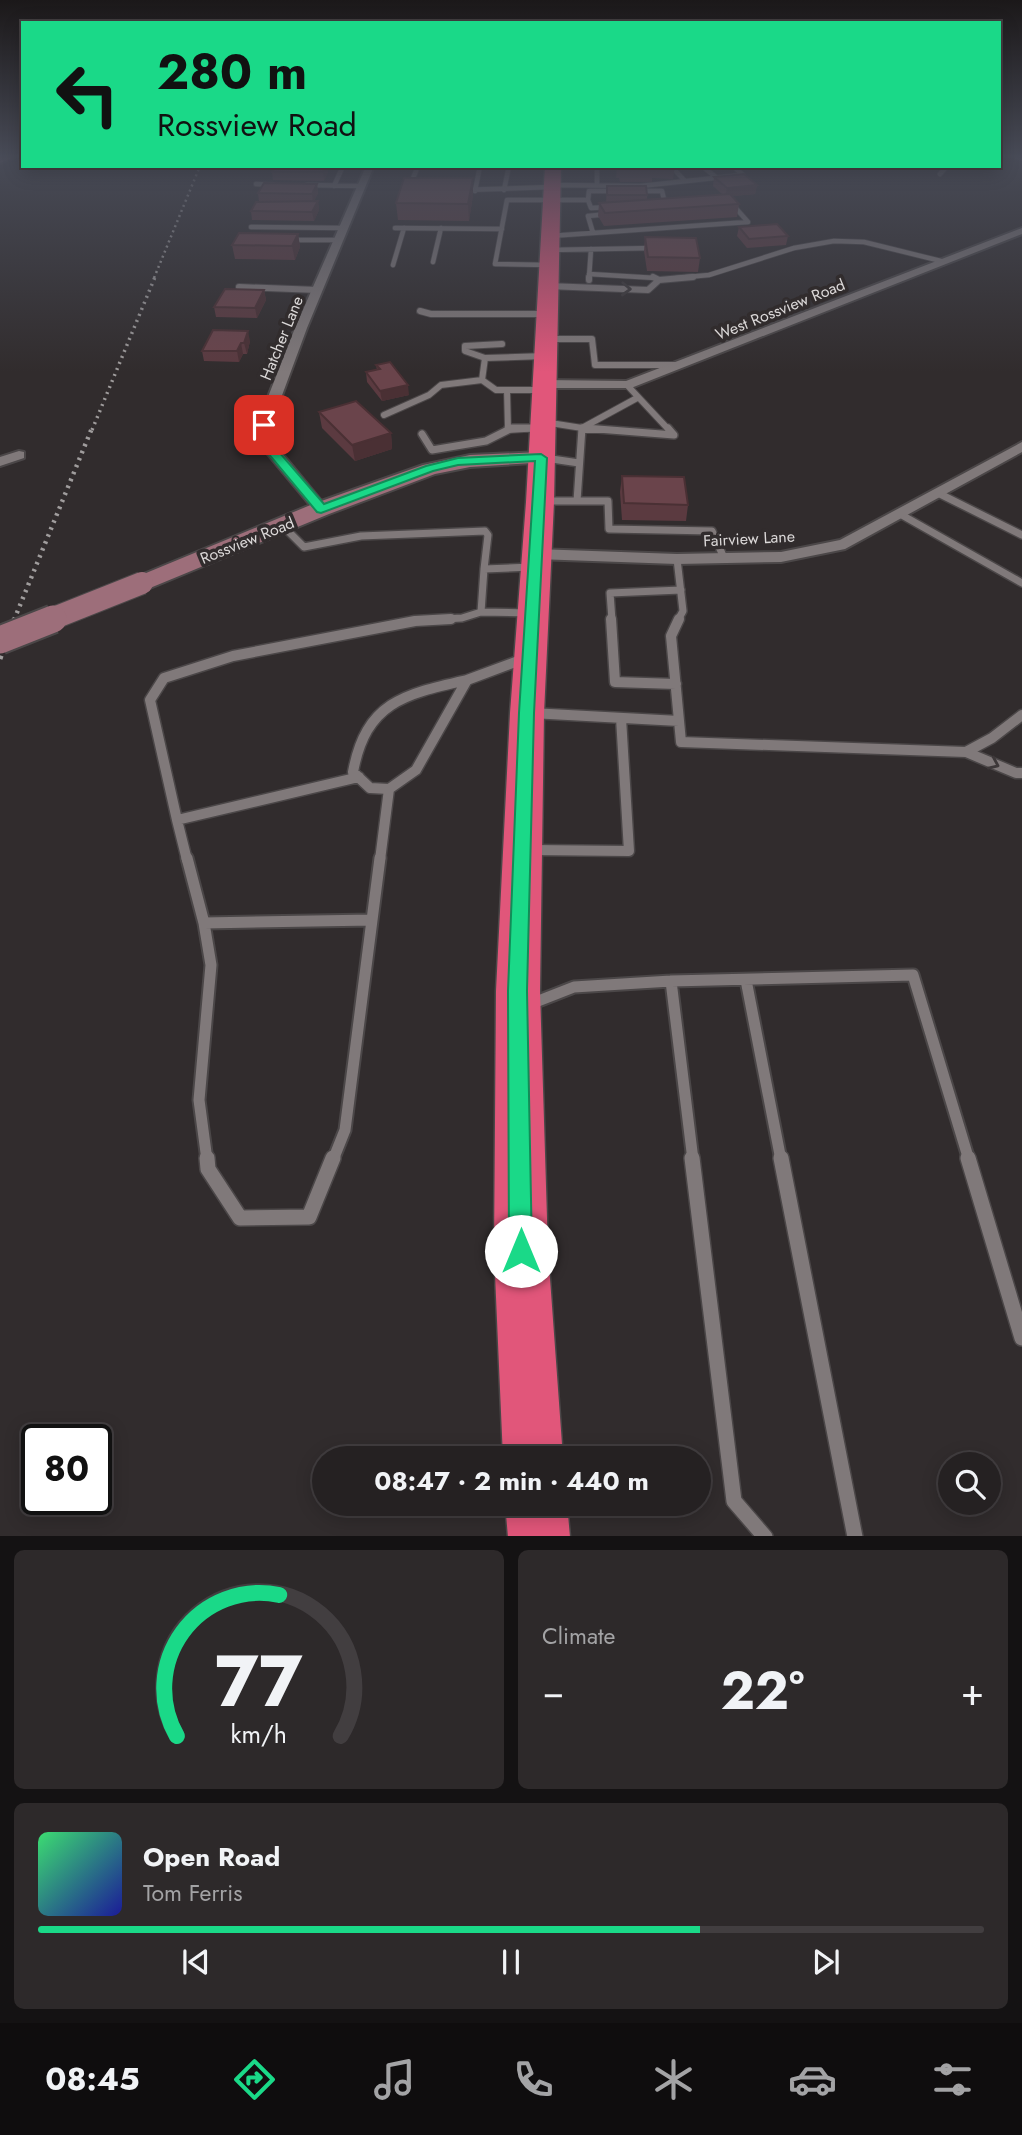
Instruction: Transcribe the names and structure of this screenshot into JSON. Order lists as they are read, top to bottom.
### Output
{
  "streets": {
    "street": [
      "West Rossview Road",
      "Hatcher Lane",
      "Fairview Lane",
      "Rossview Road"
    ]
  },
  "crossings": [
    ["West Rossview Road", "Rossview Road"],
    ["Hatcher Lane", "Rossview Road"]
  ],
  "page": {
    "turn": ["280 m", "Rossview Road"],
    "limit": "80",
    "trip": "08:47 · 2 min · 440 m",
    "tile": "Climate",
    "heat": ["−", "22°", "+"],
    "song": ["Open Road", "Tom Ferris"],
    "tabs": "08:45",
    "gauge": ["77", "km/h"]
  }
}
